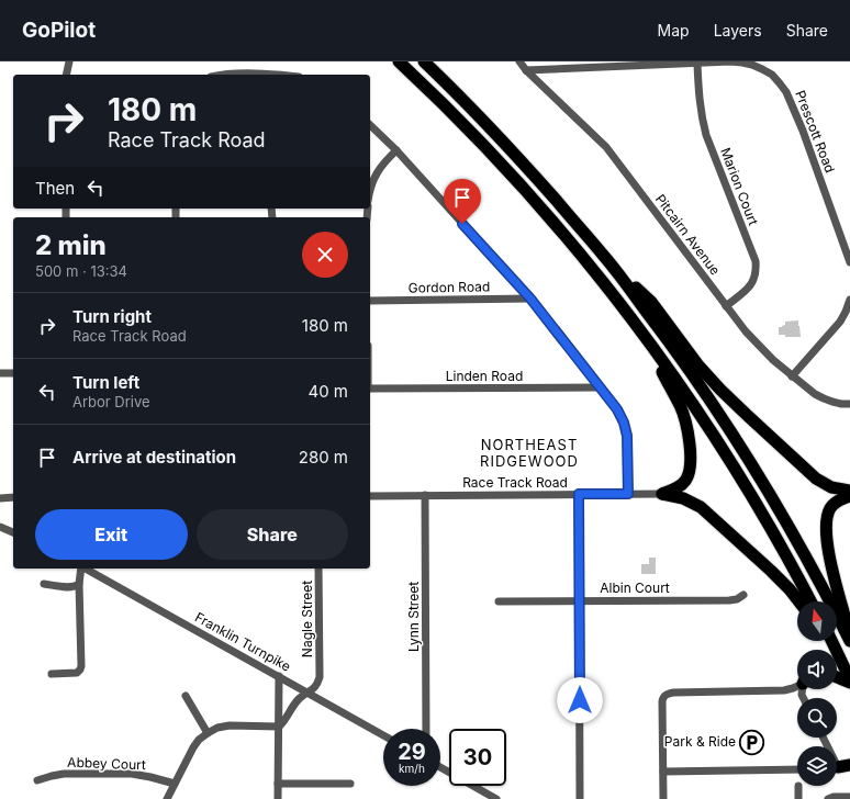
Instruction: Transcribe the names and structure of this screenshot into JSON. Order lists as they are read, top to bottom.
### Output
{
  "streets": {
    "street": [
      "Prescott Road",
      "Marion Court",
      "Pitcairn Avenue",
      "Gordon Road",
      "Linden Road",
      "Race Track Road",
      "Albin Court",
      "Lynn Street",
      "Nagle Street",
      "Franklin Turnpike",
      "Abbey Court"
    ]
  },
  "crossings": [
    ["Prescott Road", "Marion Court"],
    ["Prescott Road", "Pitcairn Avenue"],
    ["Marion Court", "Pitcairn Avenue"],
    ["Race Track Road", "Lynn Street"],
    ["Nagle Street", "Franklin Turnpike"]
  ],
  "districts": ["NORTHEAST RIDGEWOOD"],
  "places": {
    "parking": ["Park & Ride"]
  },
  "north": "top",
  "page": {
    "header": "GoPilot",
    "nav": ["Map", "Layers", "Share"],
    "turn": ["180 m", "Race Track Road"],
    "then": "Then",
    "heading": ["2 min", "500 m · 13:34"],
    "list": [
      {
        "name": "Turn right",
        "note": "Race Track Road",
        "value": "180 m"
      },
      {
        "name": "Turn left",
        "note": "Arbor Drive",
        "value": "40 m"
      },
      {
        "name": "Arrive at destination",
        "value": "280 m"
      }
    ],
    "buttons": ["Exit", "Share"],
    "speed": "29 km/h",
    "limit": "30"
  }
}
